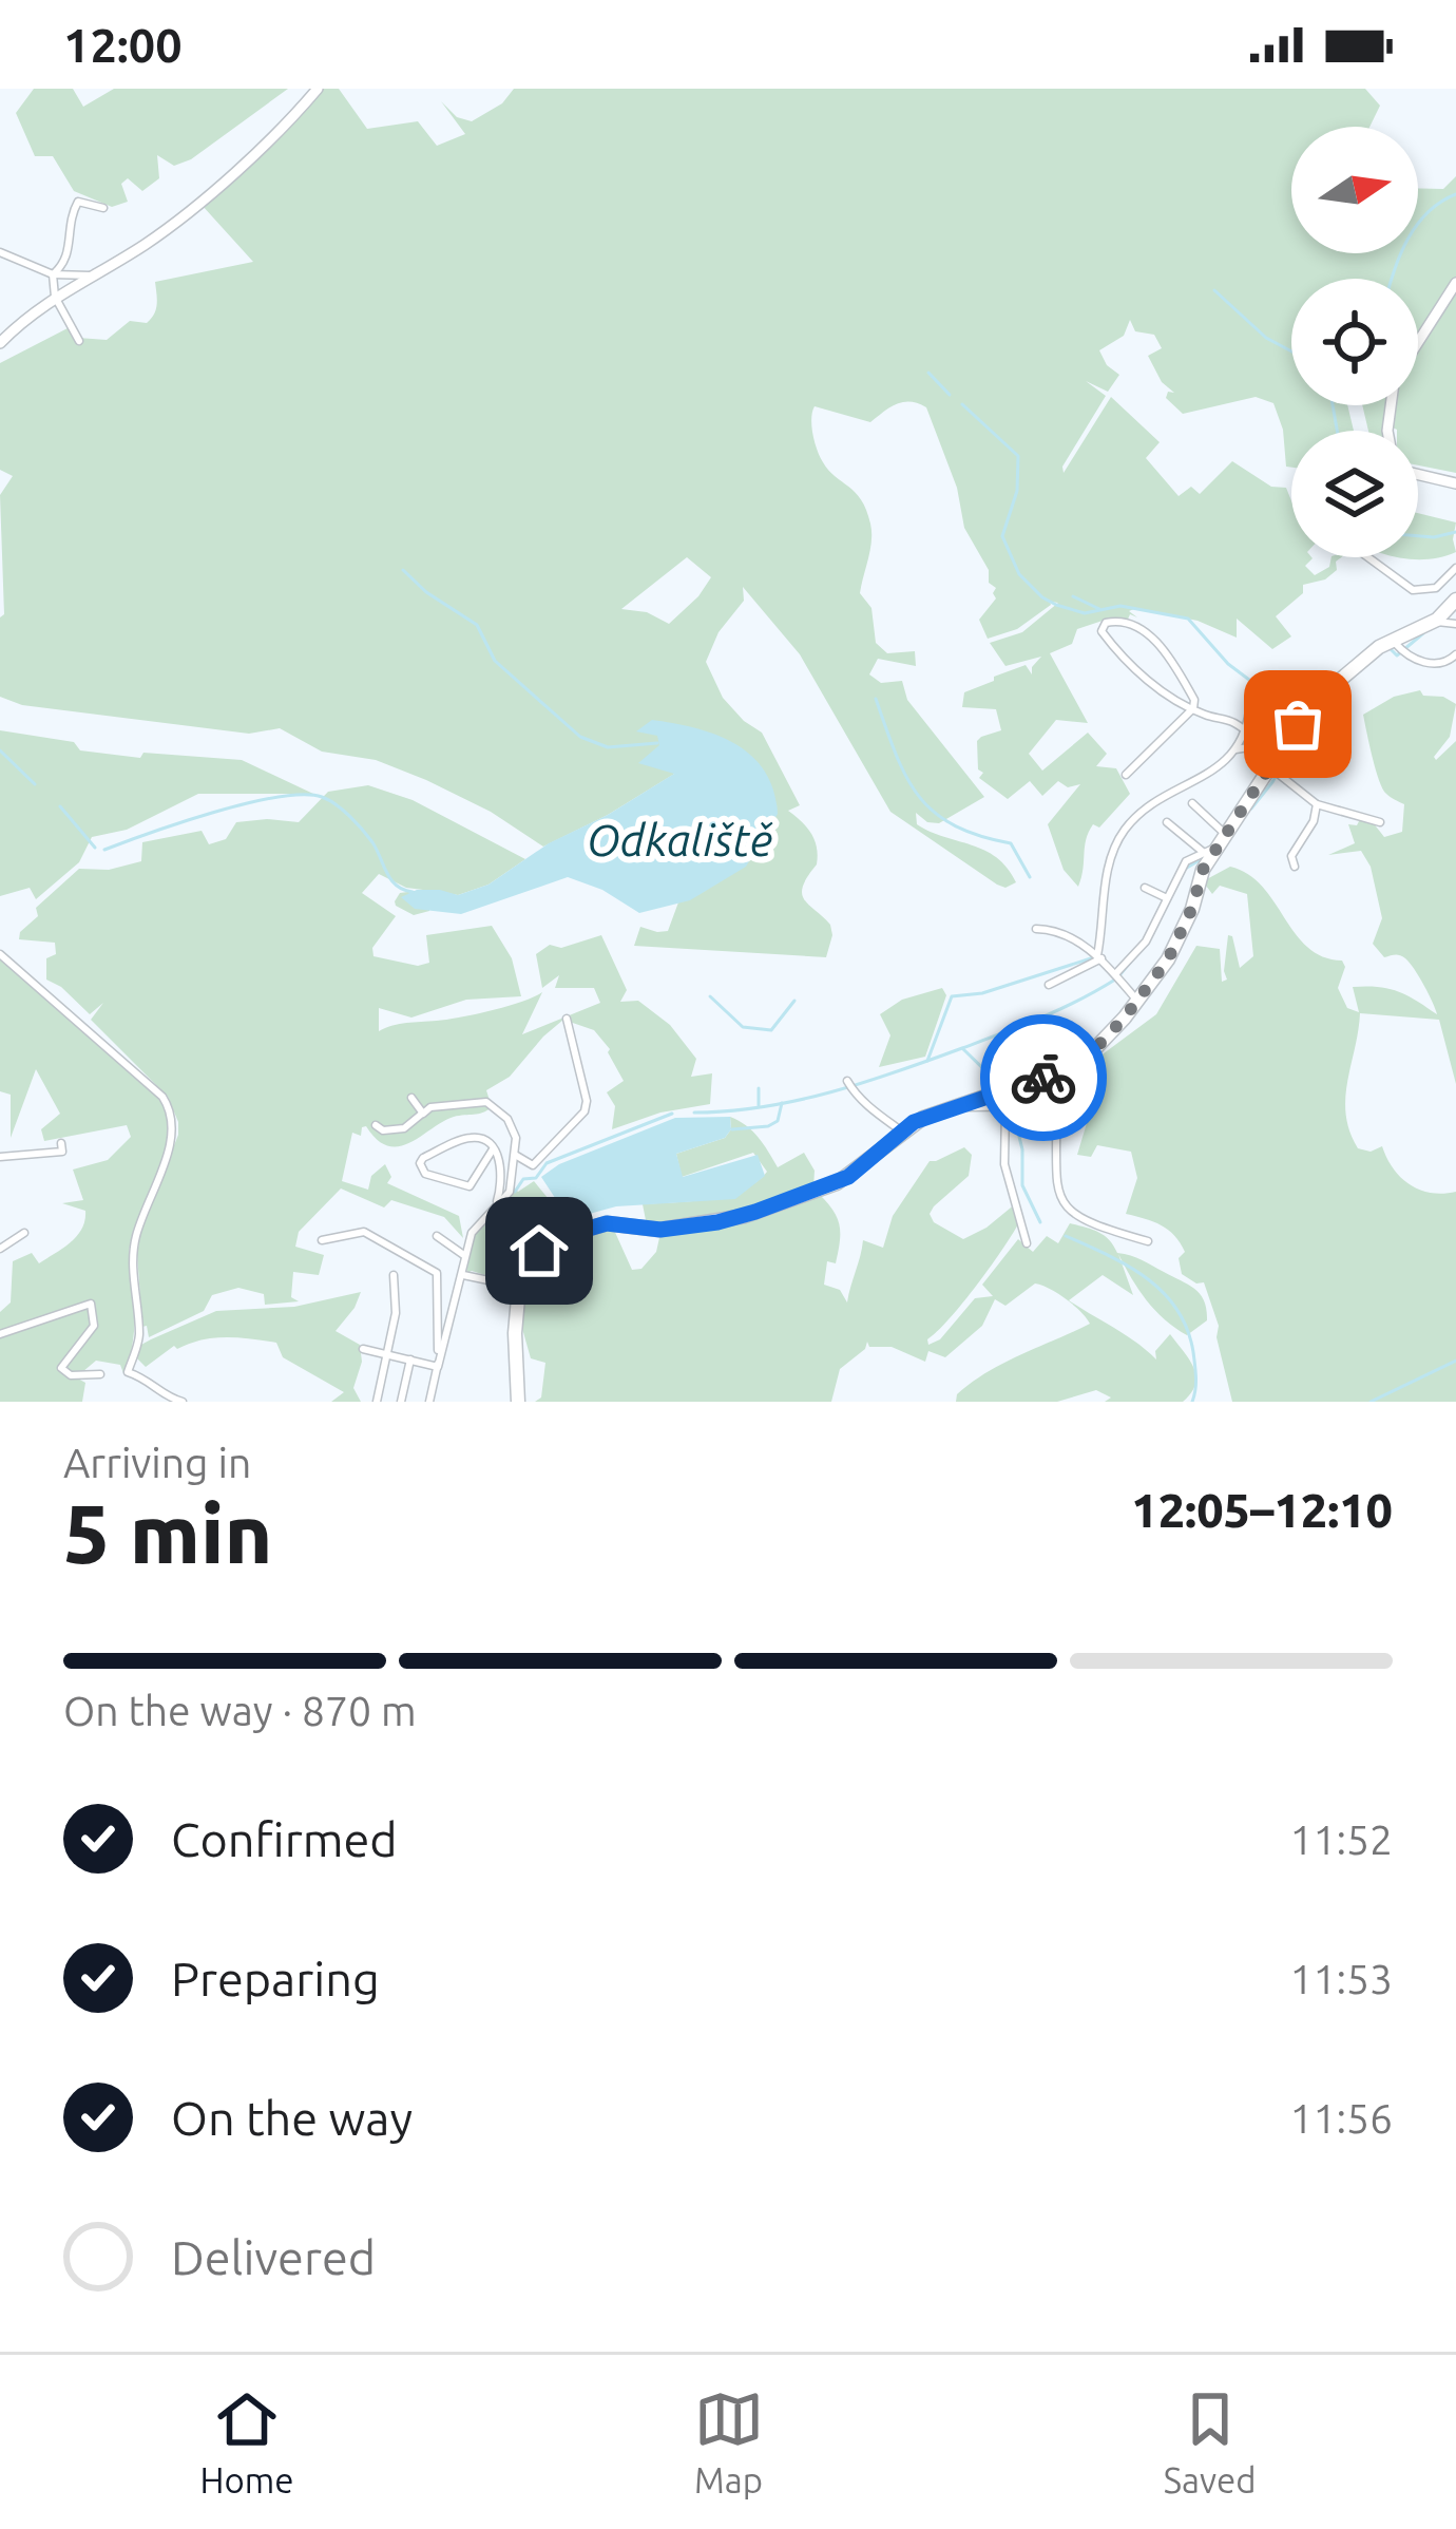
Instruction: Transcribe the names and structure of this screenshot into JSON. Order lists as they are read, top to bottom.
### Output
{
  "water": ["Odkaliště"],
  "north": "right",
  "page": {
    "status": "12:00",
    "heading": ["5 min", "Arriving in", "12:05–12:10"],
    "bar": "On the way · 870 m",
    "list": [
      ["Confirmed", "11:52"],
      ["Preparing", "11:53"],
      ["On the way", "11:56"],
      "Delivered"
    ],
    "tabs": ["Home", "Map", "Saved"]
  }
}
